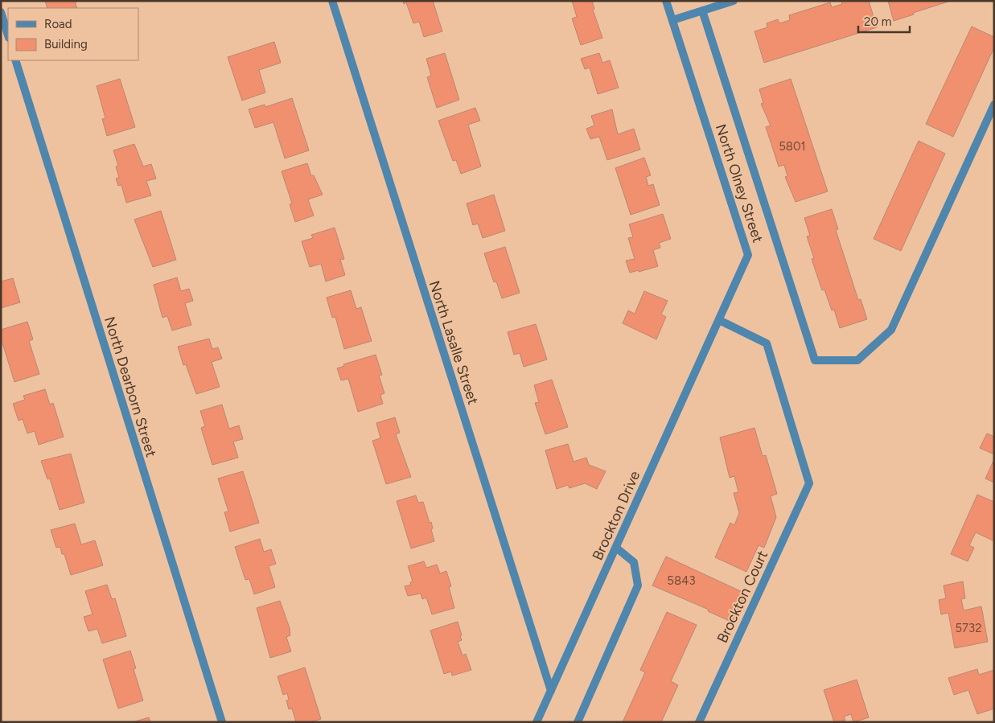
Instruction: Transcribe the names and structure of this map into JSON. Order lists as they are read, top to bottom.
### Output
{
  "streets": {
    "street": [
      "North Olney Street",
      "North Lasalle Street",
      "North Dearborn Street",
      "Brockton Drive",
      "Brockton Court"
    ]
  },
  "crossings": [
    ["North Olney Street", "Brockton Drive"],
    ["North Olney Street", "Brockton Court"],
    ["North Lasalle Street", "Brockton Drive"],
    ["Brockton Drive", "Brockton Court"]
  ],
  "house_numbers": ["5801", "5843", "5732"],
  "legend": ["Road", "Building"],
  "scale_bar": "20 m"
}
